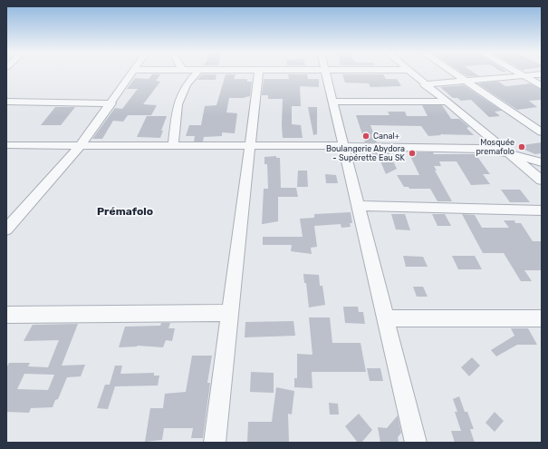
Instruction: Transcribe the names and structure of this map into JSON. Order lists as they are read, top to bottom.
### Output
{
  "districts": ["Prémafolo"],
  "places": ["Canal+", "Mosquée premafolo", "Boulangerie Abydora - Supérette Eau SK"]
}
